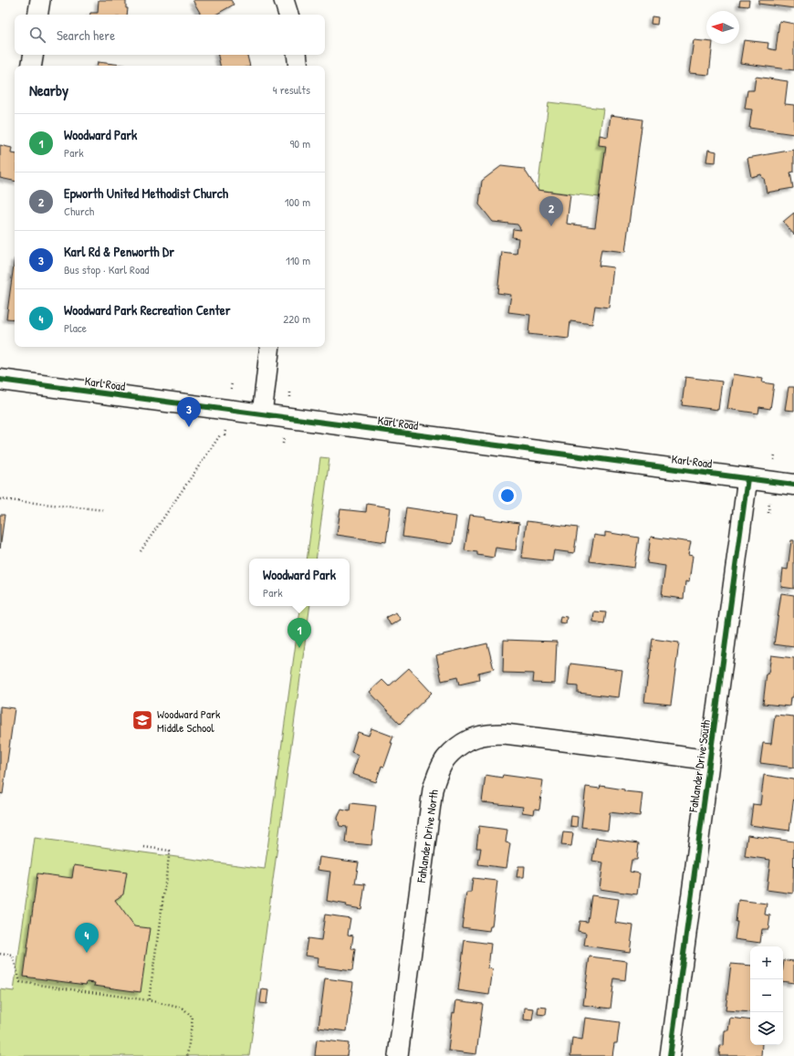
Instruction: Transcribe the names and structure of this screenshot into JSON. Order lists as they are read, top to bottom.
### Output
{
  "streets": {
    "main road": ["Karl Road"],
    "street": ["Fahlander Drive South", "Fahlander Drive North"]
  },
  "crossings": [
    ["Karl Road", "Fahlander Drive South"],
    ["Fahlander Drive South", "Fahlander Drive North"]
  ],
  "places": {
    "school or university": ["Woodward Park Middle School"]
  },
  "north": "left",
  "page": {
    "search": "Search here",
    "heading": ["Nearby", "4 results"],
    "list": [
      {
        "mark": "1",
        "name": "Woodward Park",
        "note": "Park",
        "value": "90 m"
      },
      {
        "mark": "2",
        "name": "Epworth United Methodist Church",
        "note": "Church",
        "value": "100 m"
      },
      {
        "mark": "3",
        "name": "Karl Rd & Penworth Dr",
        "note": "Bus stop · Karl Road",
        "value": "110 m"
      },
      {
        "mark": "4",
        "name": "Woodward Park Recreation Center",
        "note": "Place",
        "value": "220 m"
      }
    ],
    "pins": [
      "2",
      "3",
      "1",
      "4"
    ],
    "popup": ["Woodward Park", "Park"],
    "map_buttons": ["+", "−"]
  }
}
